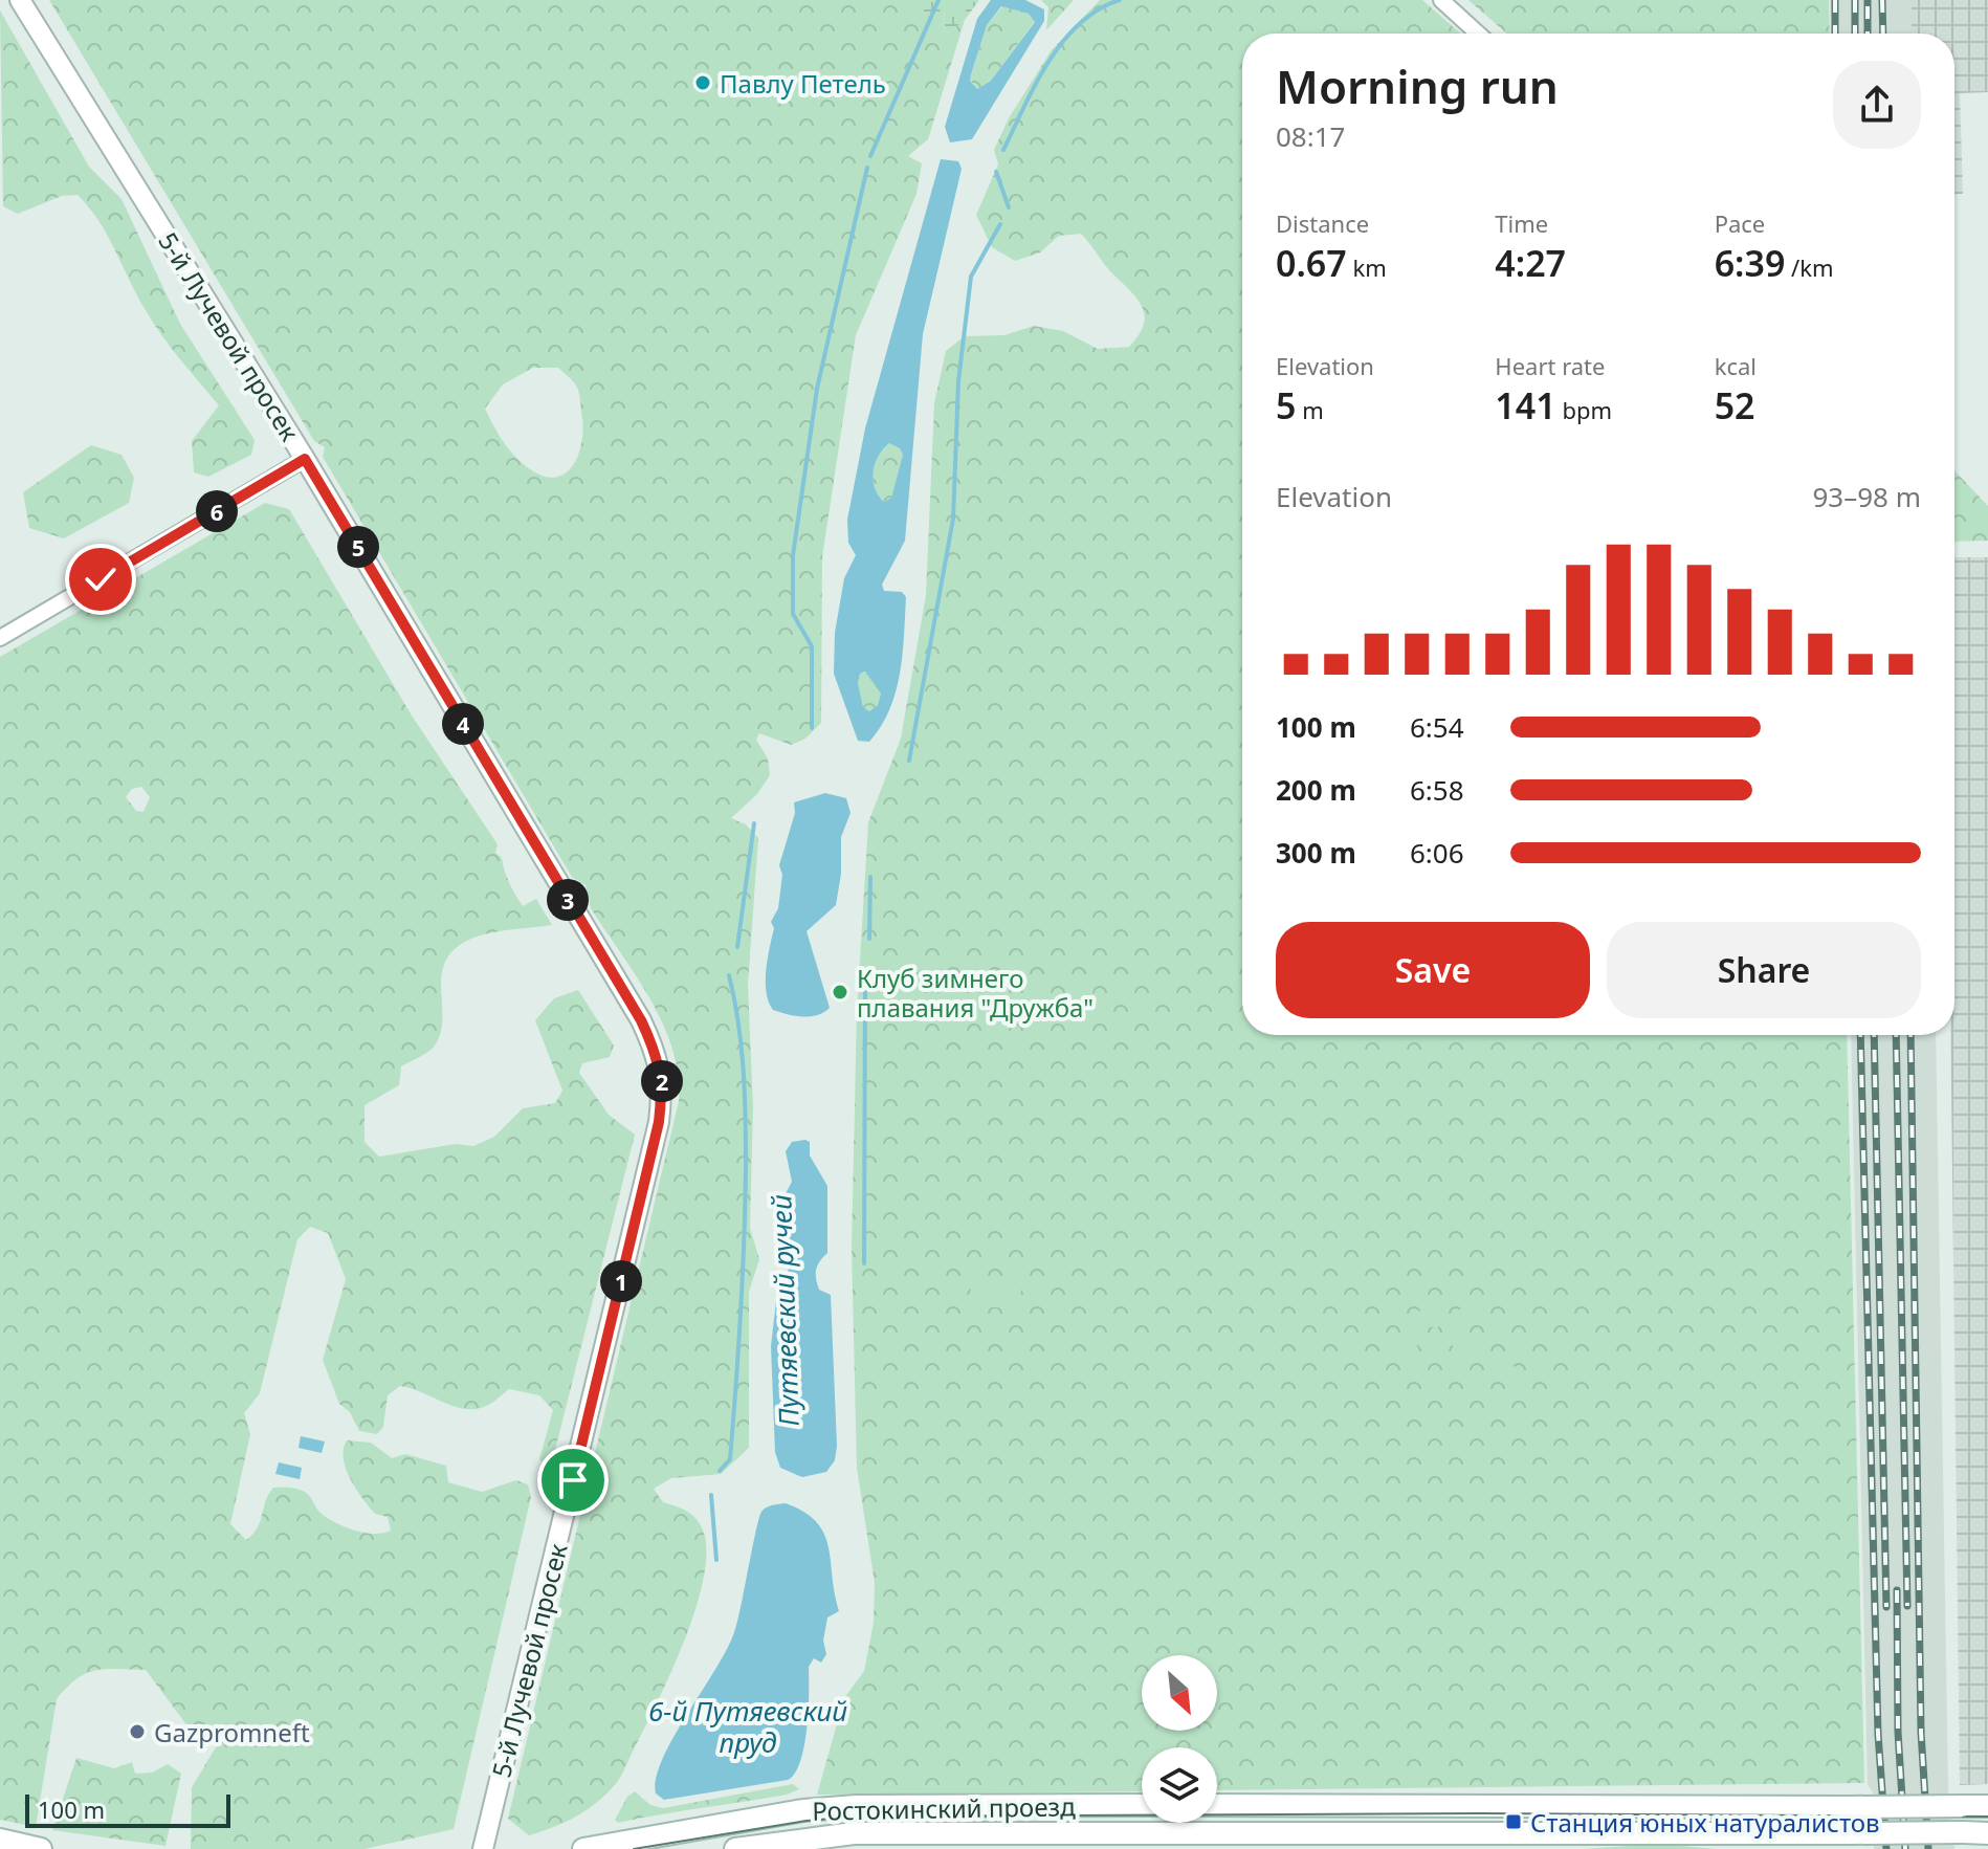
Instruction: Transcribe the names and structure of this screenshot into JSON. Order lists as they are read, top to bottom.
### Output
{
  "streets": {
    "main road": ["Ростокинский проезд"],
    "street": ["5-й Лучевой просек"]
  },
  "water": ["Путяевский ручей", "6-й Путяевский пруд"],
  "places": {
    "other": ["Павлу Петель", "Клуб зимнего плавания \"Дружба\"", "Gazpromneft"],
    "transit": ["Станция юных натуралистов"]
  },
  "scale_bar": "100 m",
  "north": "bottom right",
  "page": {
    "heading": ["Morning run", "08:17"],
    "stats": [
      ["Distance", "0.67 km"],
      ["Time", "4:27"],
      ["Pace", "6:39 /km"],
      ["Elevation", "5 m"],
      ["Heart rate", "141 bpm"],
      ["kcal", "52"]
    ],
    "chart": ["Elevation", "93–98 m"],
    "pins": [
      "6",
      "5",
      "4",
      "3",
      "2",
      "1"
    ],
    "list": [
      {
        "name": "100 m",
        "note": "6:54"
      },
      {
        "name": "200 m",
        "note": "6:58"
      },
      {
        "name": "300 m",
        "note": "6:06"
      }
    ],
    "buttons": ["Save", "Share"],
    "scale": "100 m"
  }
}
